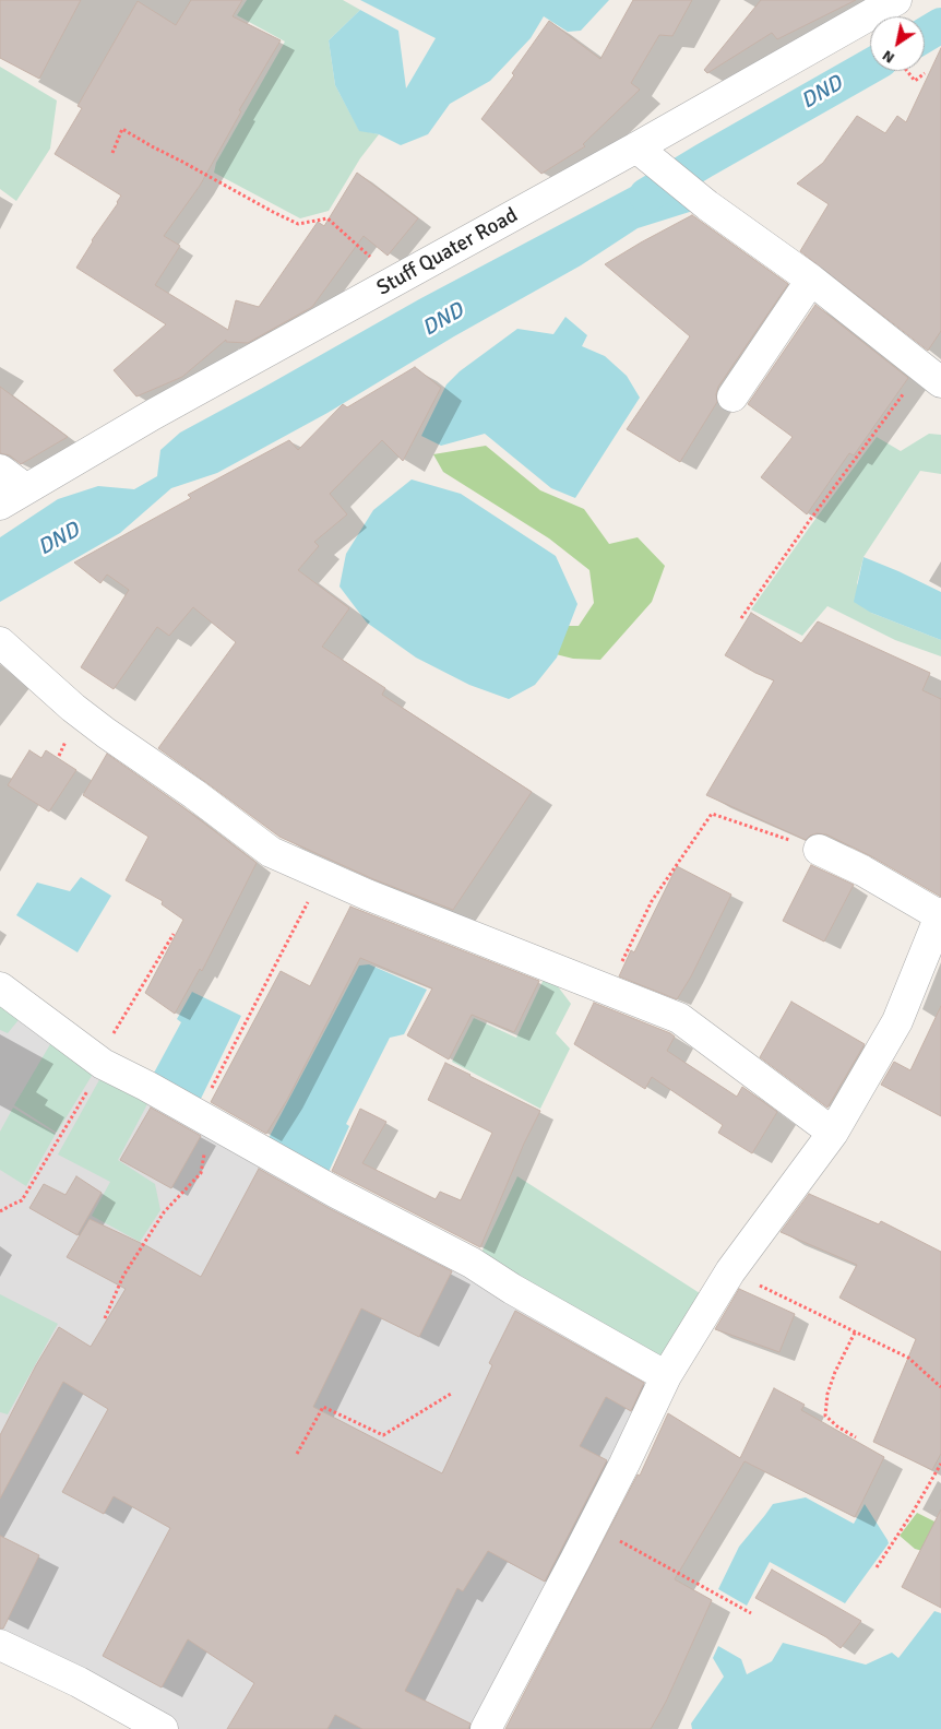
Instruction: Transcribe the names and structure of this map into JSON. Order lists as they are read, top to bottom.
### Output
{
  "streets": {
    "street": ["Stuff Quater Road"]
  },
  "water": ["DND"],
  "north": "bottom left"
}
